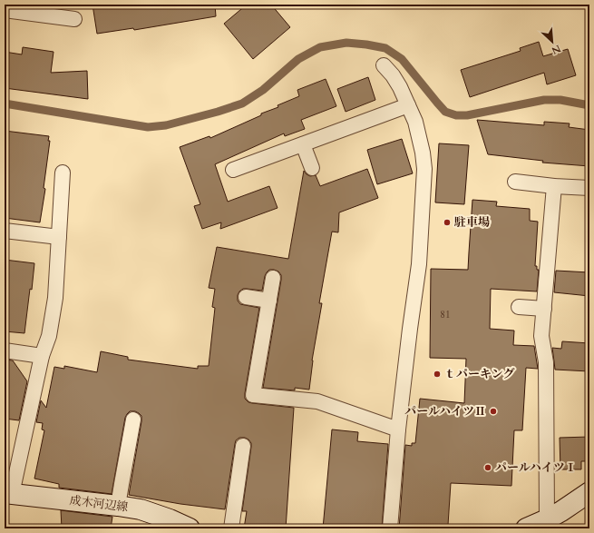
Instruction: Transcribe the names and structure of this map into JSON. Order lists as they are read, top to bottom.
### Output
{
  "streets": {
    "main road": ["成木河辺線"]
  },
  "places": [
    "駐車場",
    "ｔパーキング",
    "パールハイツⅡ",
    "パールハイツⅠ"
  ],
  "house_numbers": ["81"],
  "north": "bottom right"
}
